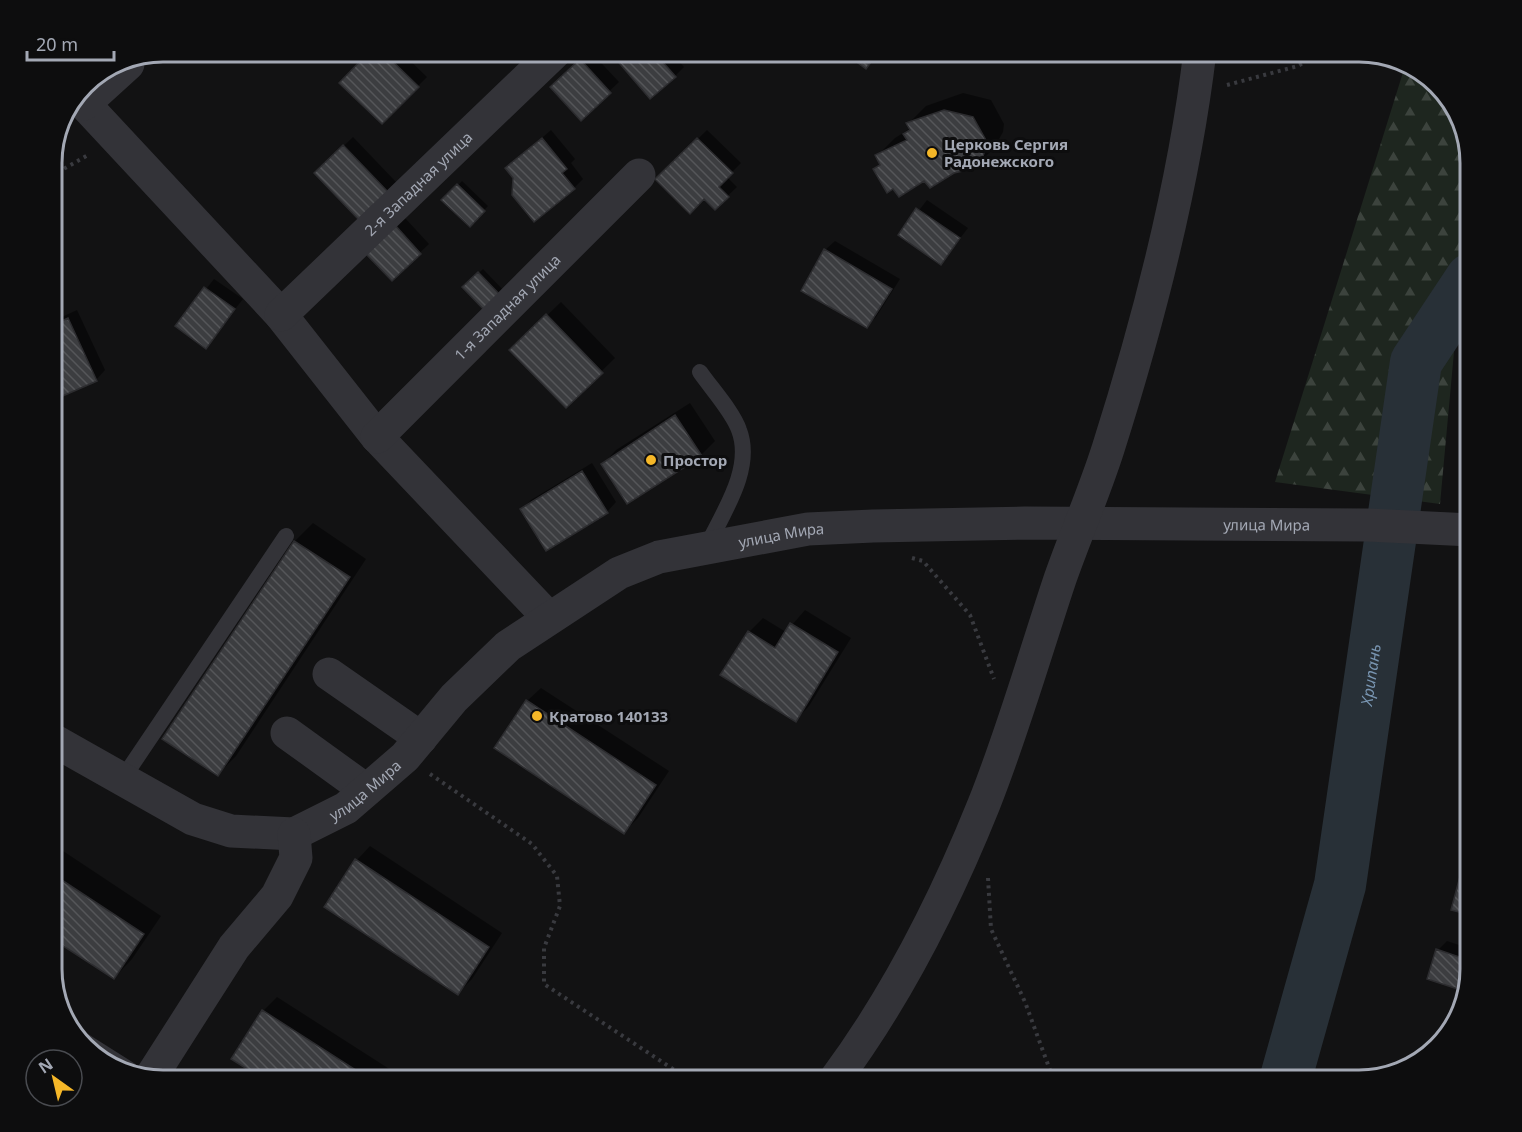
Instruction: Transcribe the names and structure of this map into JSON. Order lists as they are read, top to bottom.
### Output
{
  "streets": {
    "street": ["2-я Западная улица", "1-я Западная улица", "улица Мира"]
  },
  "water": ["Хрипань"],
  "places": ["Церковь Сергия Радонежского", "Простор", "Кратово 140133"],
  "scale_bar": "20 m",
  "north": "top left"
}
